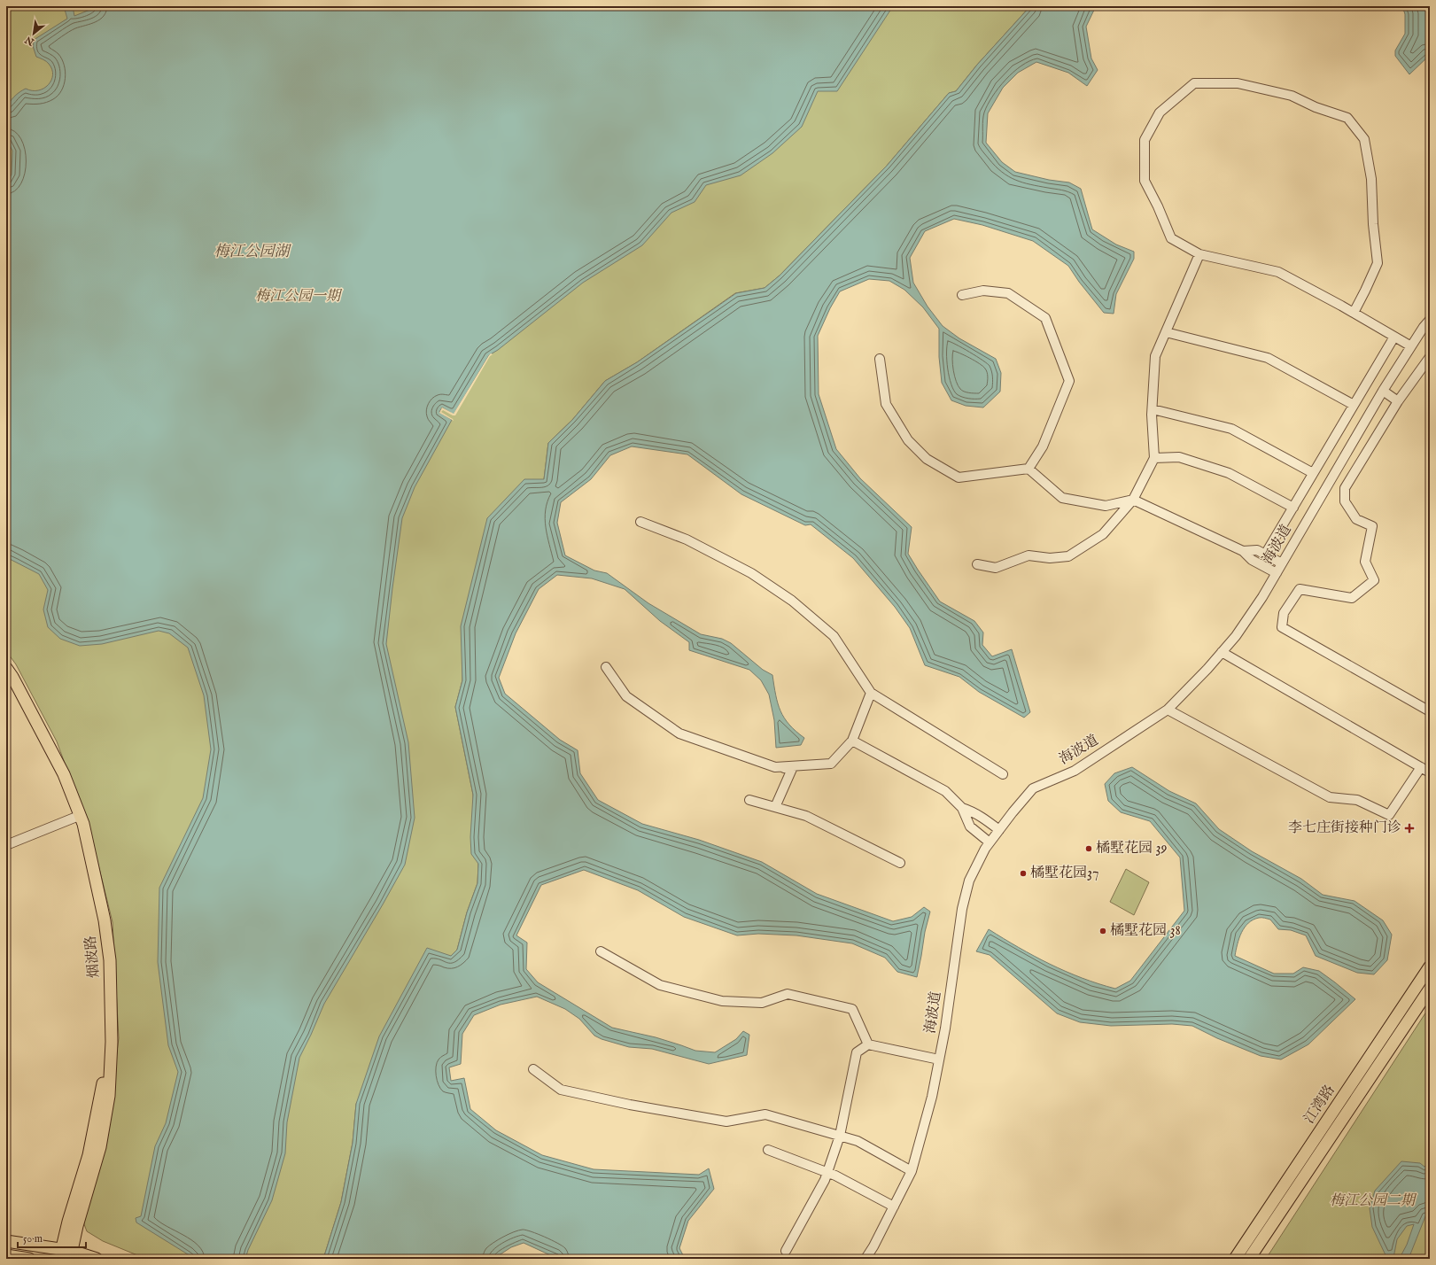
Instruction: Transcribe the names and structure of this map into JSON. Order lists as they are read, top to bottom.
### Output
{
  "streets": {
    "main road": ["烟波路", "江湾路"],
    "street": ["海波道"]
  },
  "water": ["梅江公园湖"],
  "parks": ["梅江公园一期", "梅江公园二期"],
  "places": {
    "health": ["李七庄街接种门诊"],
    "other": ["橘墅花园 39", "橘墅花园37", "橘墅花园 38"]
  },
  "scale_bar": "50 m",
  "north": "bottom left"
}
